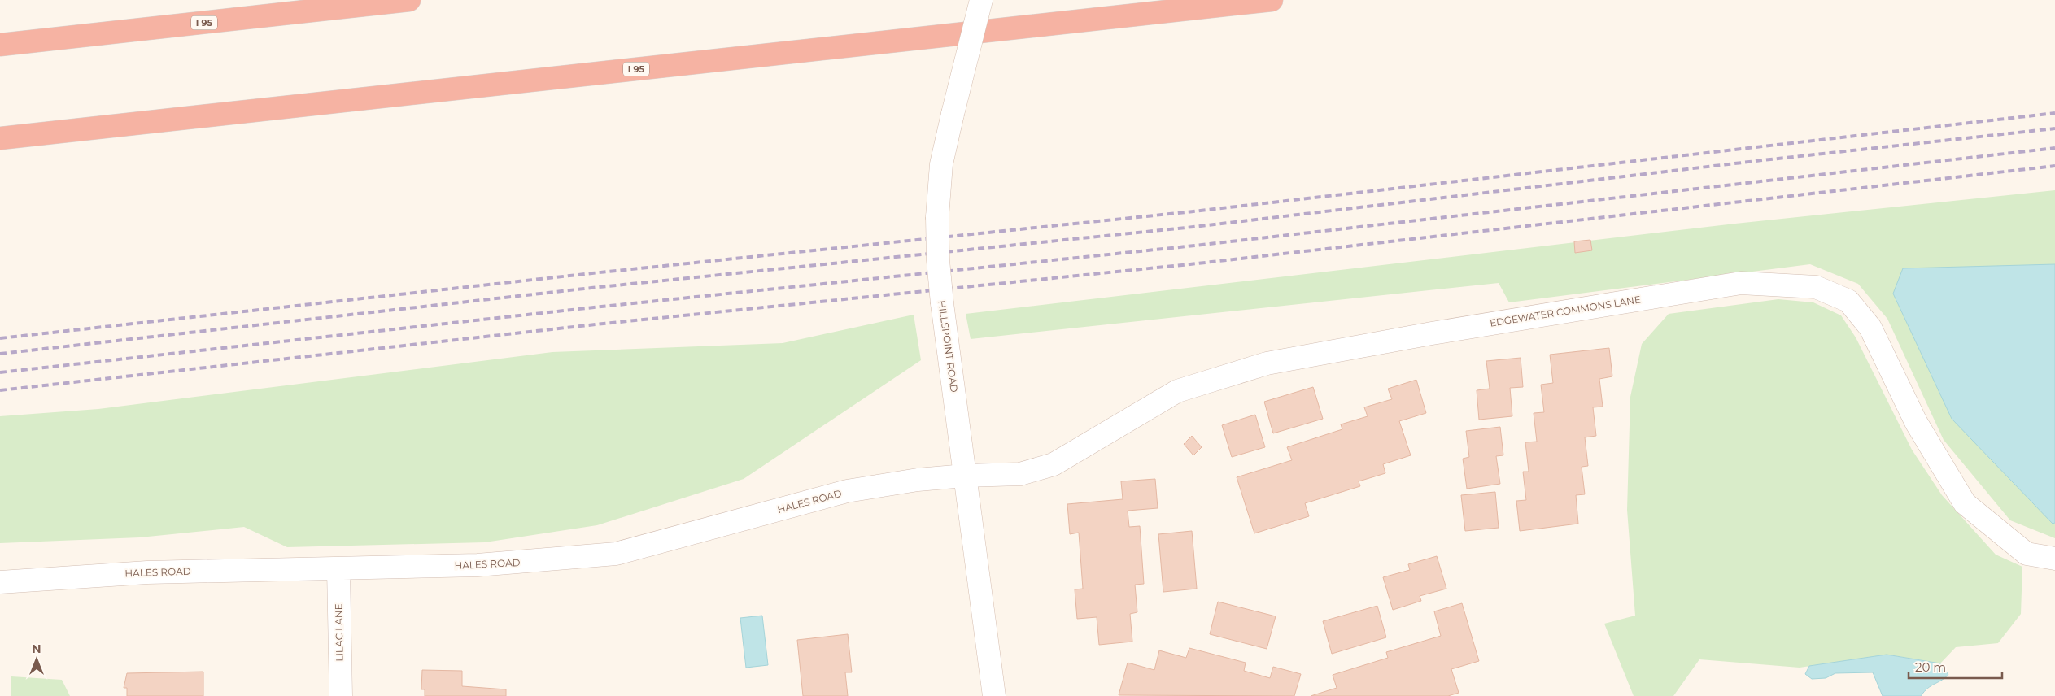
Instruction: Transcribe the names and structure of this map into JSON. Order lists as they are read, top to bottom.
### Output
{
  "streets": {
    "highway": ["I 95"],
    "street": [
      "EDGEWATER COMMONS LANE",
      "HILLSPOINT ROAD",
      "HALES ROAD",
      "LILAC LANE"
    ]
  },
  "crossings": [
    ["EDGEWATER COMMONS LANE", "HILLSPOINT ROAD"],
    ["EDGEWATER COMMONS LANE", "HALES ROAD"],
    ["HILLSPOINT ROAD", "HALES ROAD"],
    ["HALES ROAD", "LILAC LANE"]
  ],
  "scale_bar": "20 m",
  "north": "top"
}
